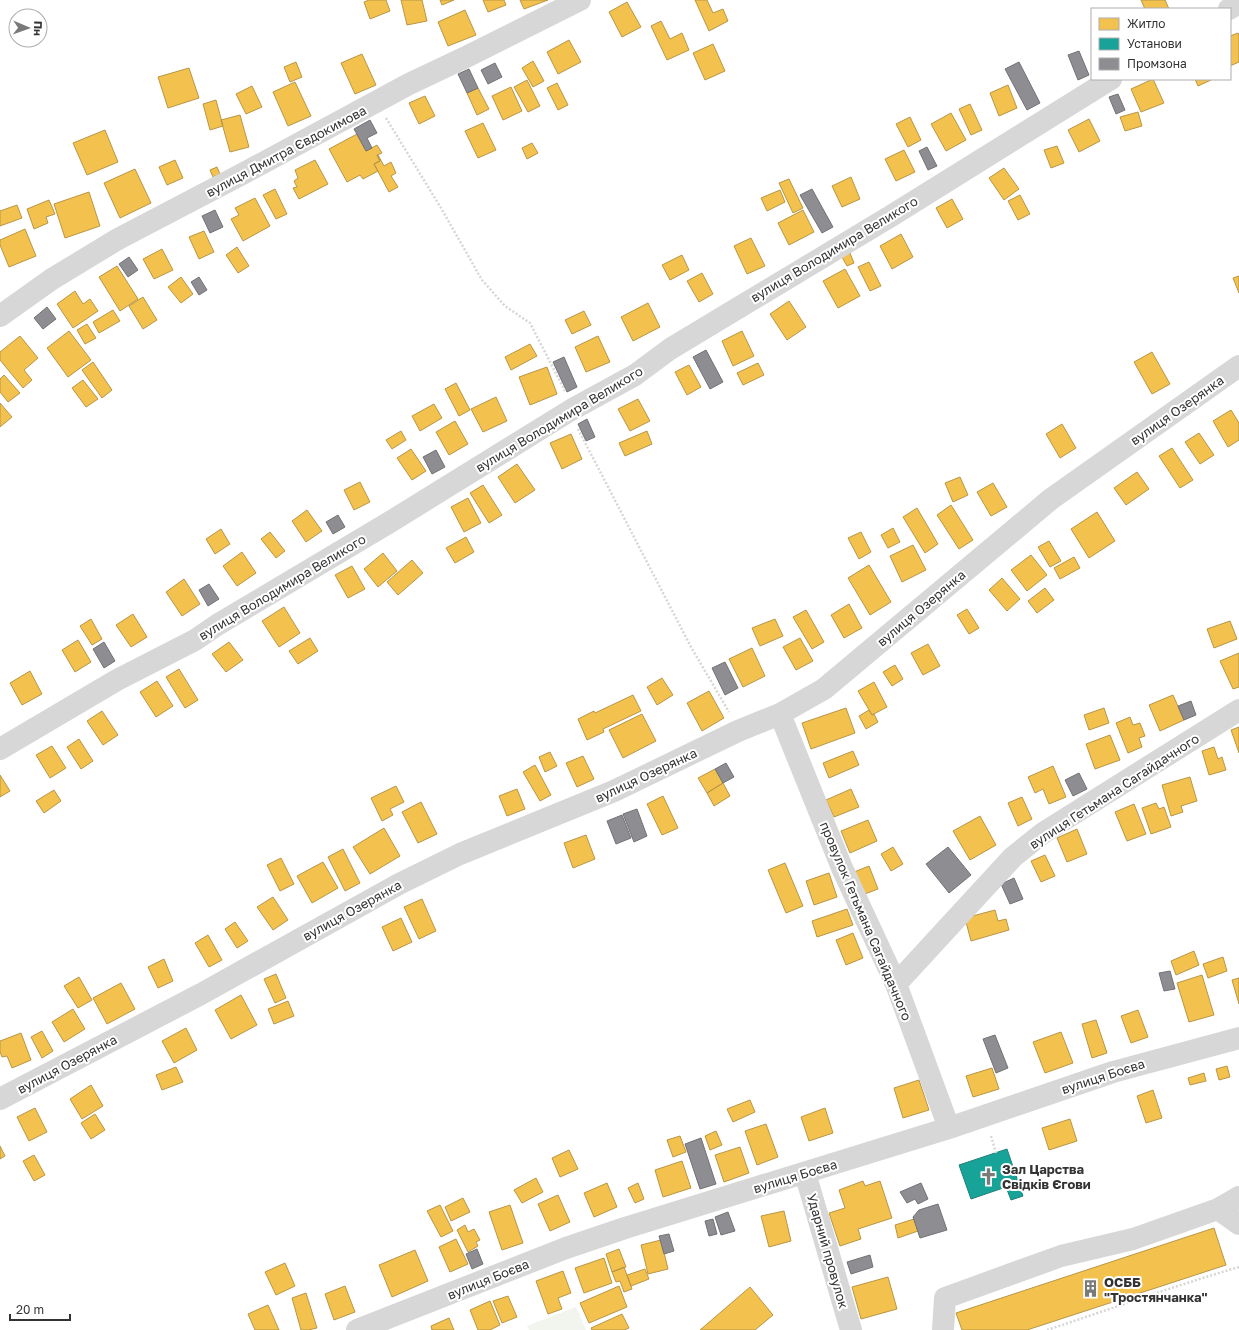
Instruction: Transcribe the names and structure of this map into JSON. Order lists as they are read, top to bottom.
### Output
{
  "streets": {
    "street": [
      "вулиця Дмитра Євдокимова",
      "вулиця Володимира Великого",
      "вулиця Озерянка",
      "вулиця Гетьмана Сагайдачного",
      "провулок Гетьмана Сагайдачного",
      "вулиця Боєва",
      "Ударний провулок"
    ]
  },
  "crossings": [
    ["вулиця Озерянка", "провулок Гетьмана Сагайдачного"],
    ["вулиця Гетьмана Сагайдачного", "провулок Гетьмана Сагайдачного"],
    ["провулок Гетьмана Сагайдачного", "вулиця Боєва"],
    ["вулиця Боєва", "Ударний провулок"]
  ],
  "places": {
    "church": ["Зал Царства Свідків Єгови"],
    "building": ["ОСББ \"Тростянчанка\""]
  },
  "legend": ["Житло", "Установи", "Промзона"],
  "scale_bar": "20 m",
  "north": "right"
}
